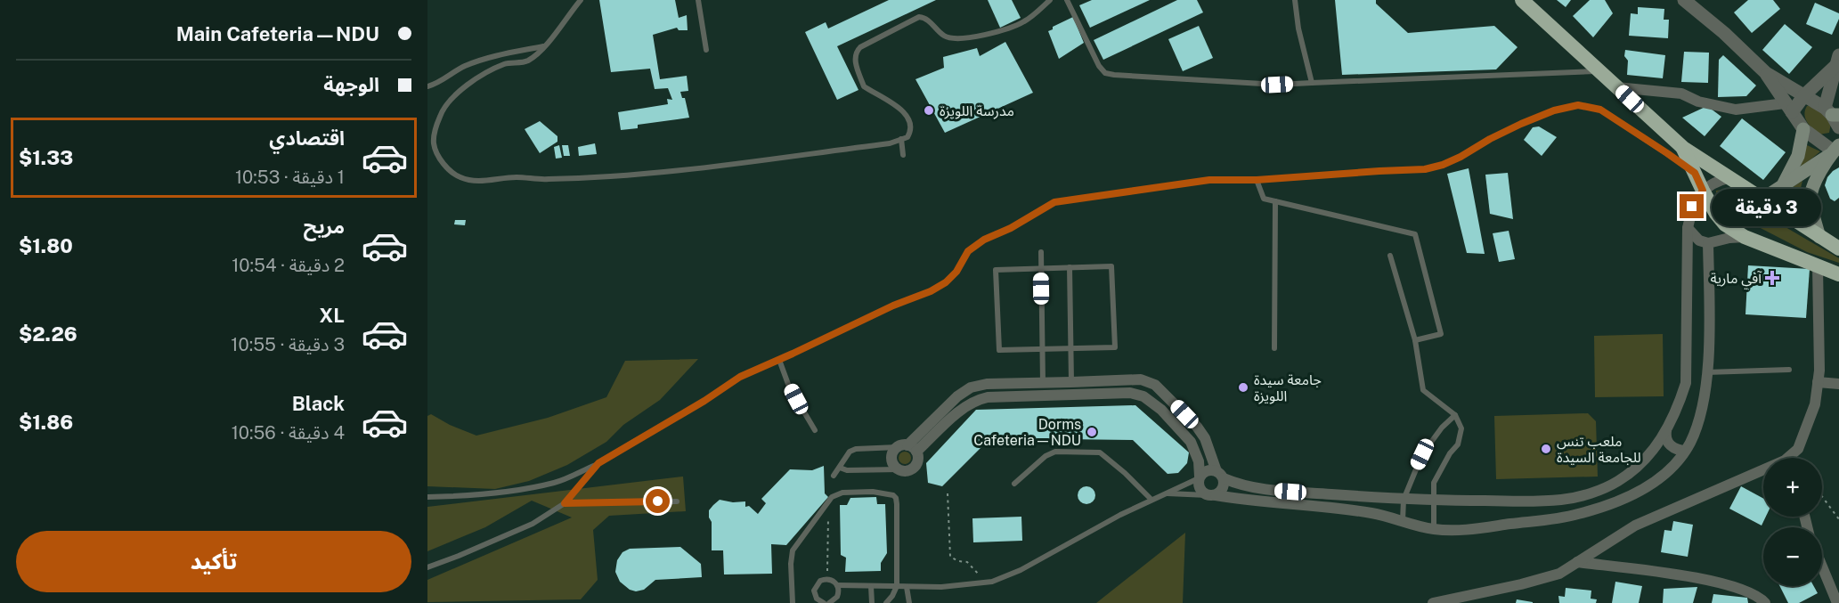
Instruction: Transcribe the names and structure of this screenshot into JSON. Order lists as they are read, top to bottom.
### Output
{
  "places": {
    "other": [
      "مدرسة اللويزة",
      "جامعة سيدة اللويزة",
      "Dorms Cafeteria—NDU",
      "ملعب تنس للجامعة السيدة"
    ],
    "health": ["آفي مارية"]
  },
  "page": {
    "banner": ["Main Cafeteria—NDU", "الوجهة"],
    "list": [
      {
        "name": "اقتصادي",
        "note": "1 دقيقة · 10:53",
        "value": "$1.33"
      },
      {
        "name": "مريح",
        "note": "2 دقيقة · 10:54",
        "value": "$1.80"
      },
      {
        "name": "XL",
        "note": "3 دقيقة · 10:55",
        "value": "$2.26"
      },
      {
        "name": "Black",
        "note": "4 دقيقة · 10:56",
        "value": "$1.86"
      }
    ],
    "bubble": "3 دقيقة",
    "map_buttons": ["+", "−"],
    "buttons": "تأكيد"
  }
}
